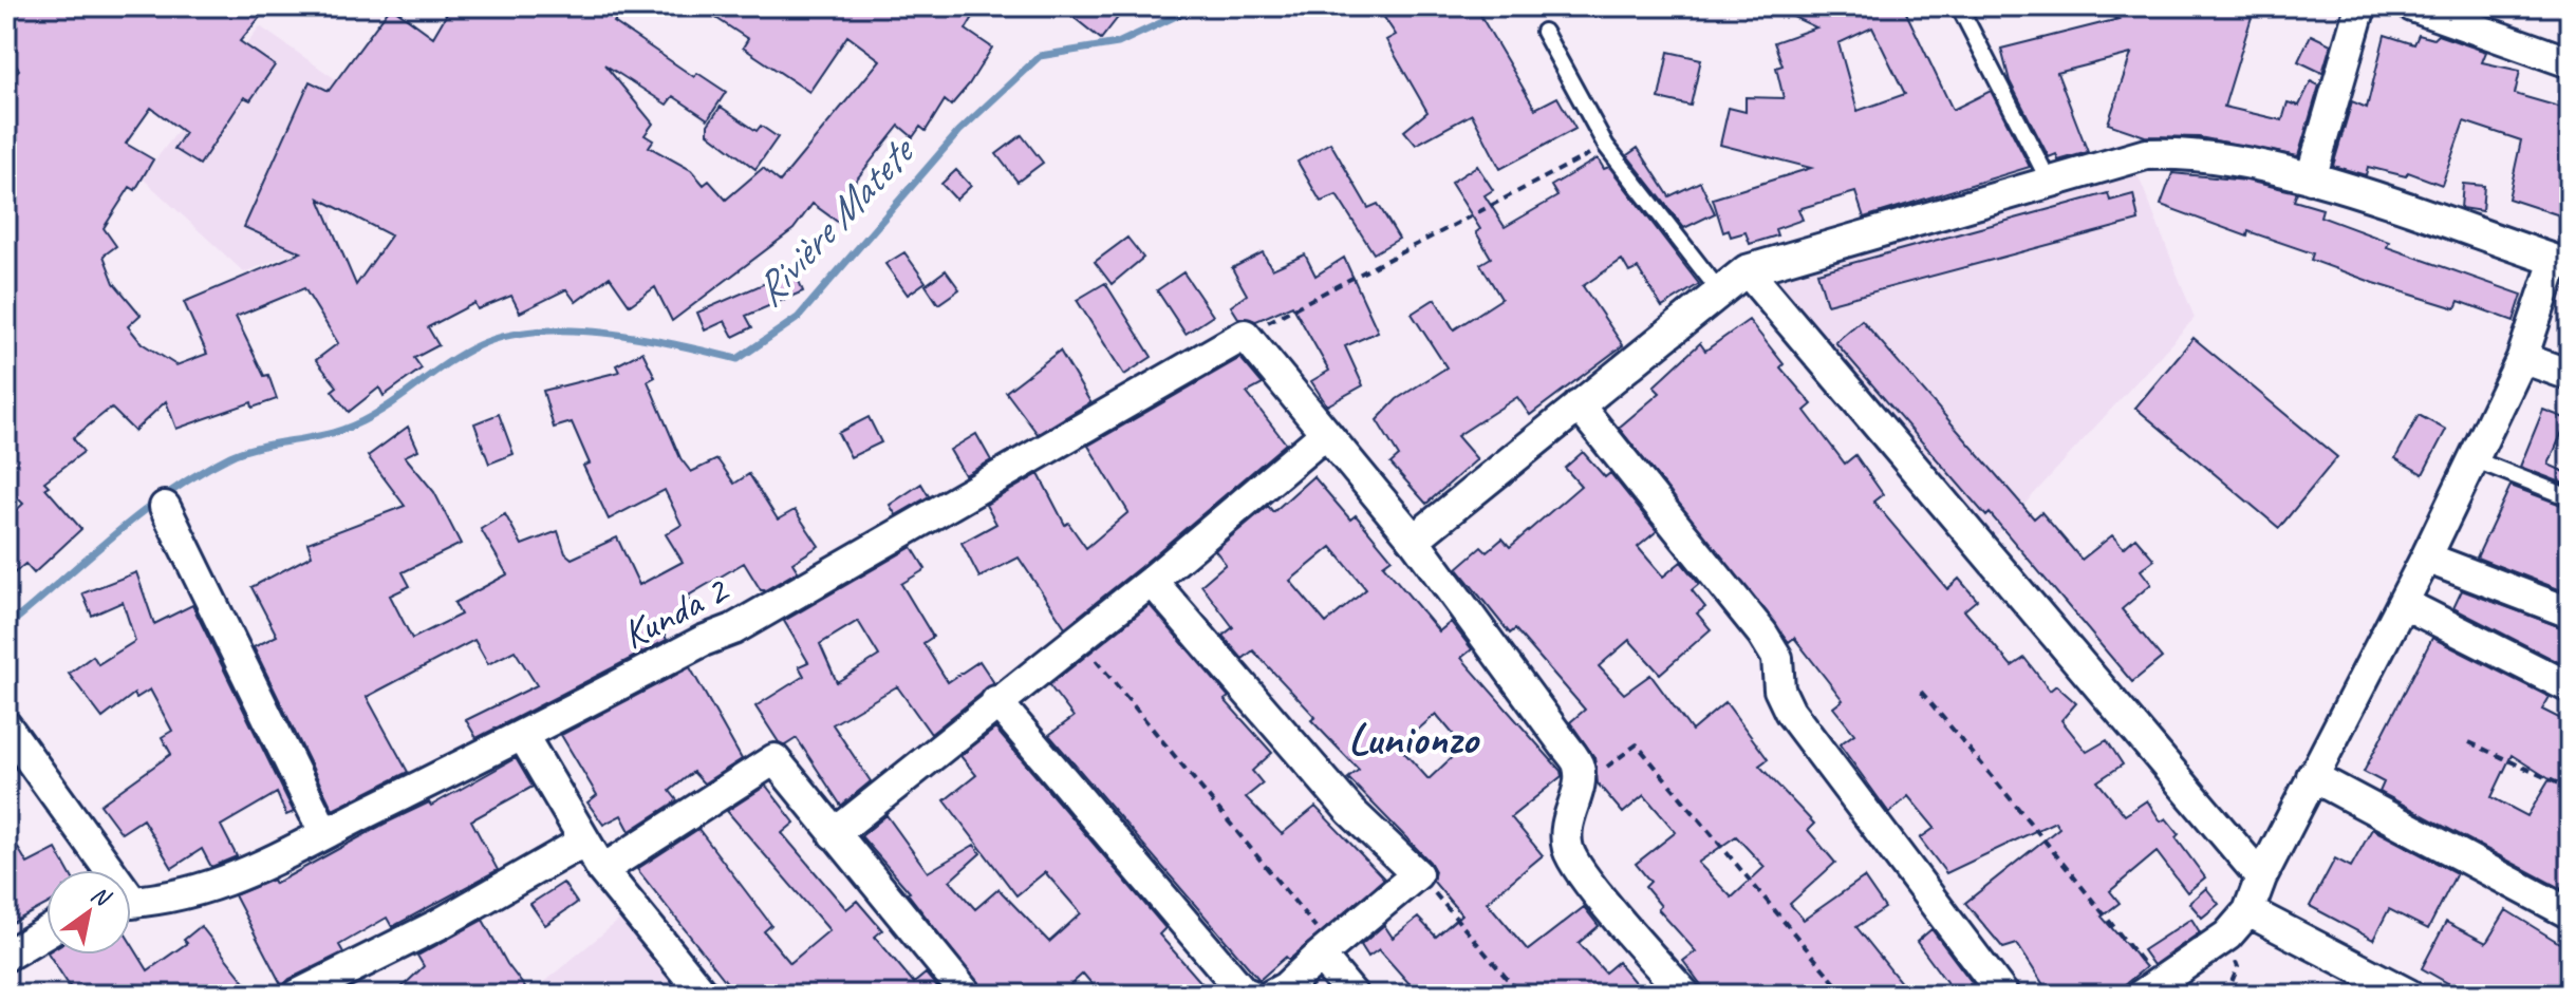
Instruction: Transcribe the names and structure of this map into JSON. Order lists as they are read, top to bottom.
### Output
{
  "streets": {
    "street": ["Kunda 2"]
  },
  "districts": ["Lunionzo"],
  "water": ["Rivière Matete"],
  "north": "top right"
}
